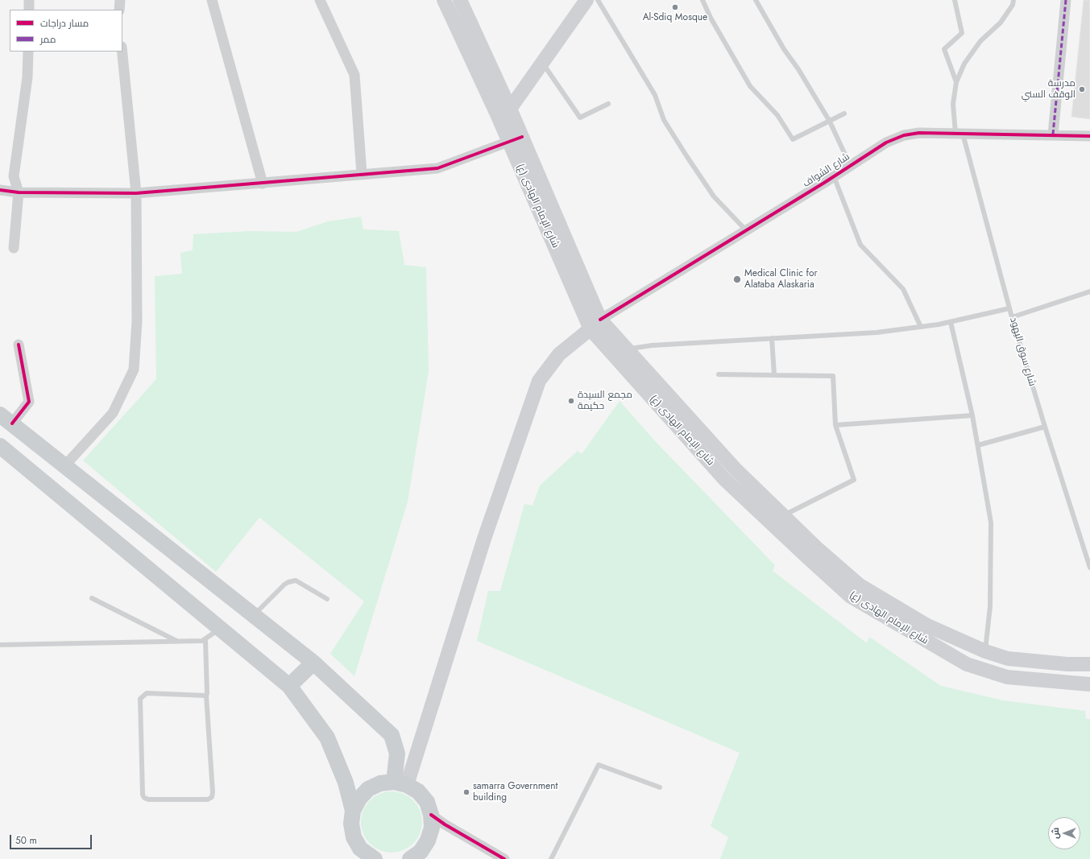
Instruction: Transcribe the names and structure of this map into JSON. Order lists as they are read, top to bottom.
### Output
{
  "streets": {
    "main road": ["شارع الإمام الهادی (ع)"],
    "street": ["شارع الشواف"],
    "lane": ["شارع سوق اليهود"]
  },
  "crossings": [
    ["شارع الشواف", "شارع الإمام الهادی (ع)"],
    ["شارع الشواف", "شارع سوق اليهود"]
  ],
  "places": [
    "Al-Sdiq Mosque",
    "مدرسة الوقف السني",
    "Medical Clinic for Alataba Alaskaria",
    "مجمع السيدة حكيمة",
    "samarra Government building"
  ],
  "legend": ["مسار دراجات", "ممر"],
  "scale_bar": "50 m",
  "north": "left"
}
